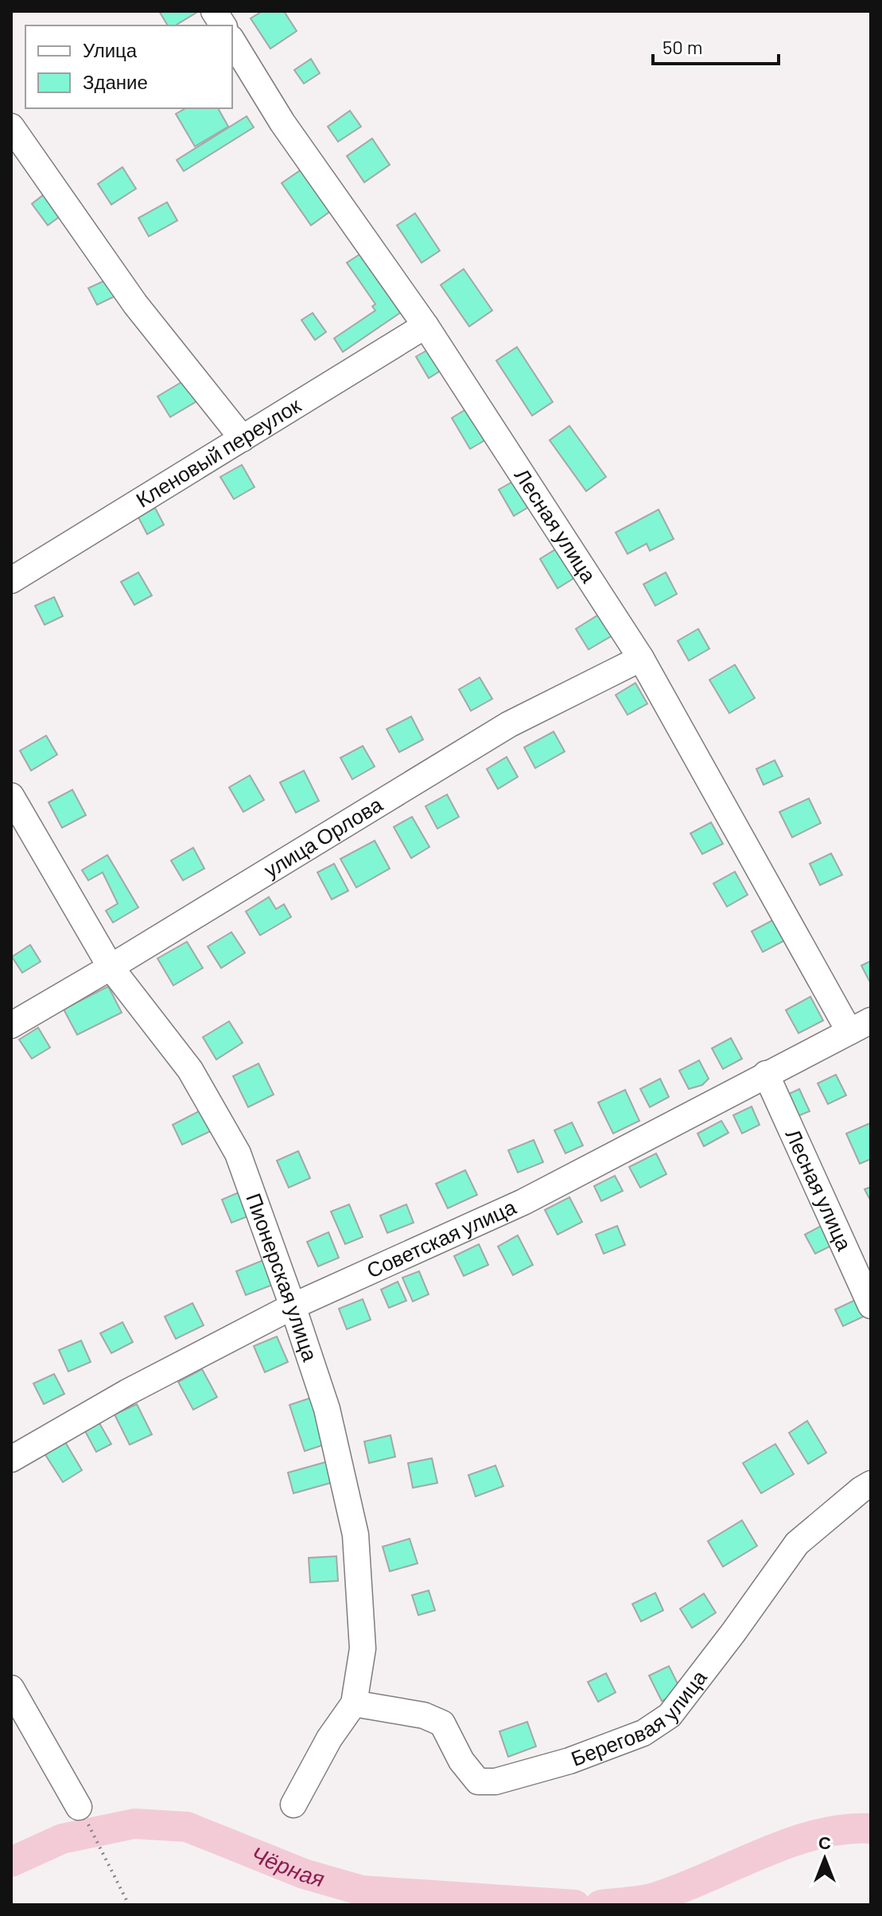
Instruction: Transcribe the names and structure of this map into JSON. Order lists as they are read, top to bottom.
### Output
{
  "streets": {
    "street": [
      "Кленовый переулок",
      "Лесная улица",
      "улица Орлова",
      "Советская улица",
      "Пионерская улица",
      "Береговая улица"
    ]
  },
  "crossings": [
    ["Кленовый переулок", "Лесная улица"],
    ["Лесная улица", "улица Орлова"],
    ["Лесная улица", "Советская улица"],
    ["улица Орлова", "Пионерская улица"],
    ["Советская улица", "Пионерская улица"],
    ["Пионерская улица", "Береговая улица"]
  ],
  "water": ["Чёрная"],
  "legend": ["Улица", "Здание"],
  "scale_bar": "50 m",
  "north": "top"
}
